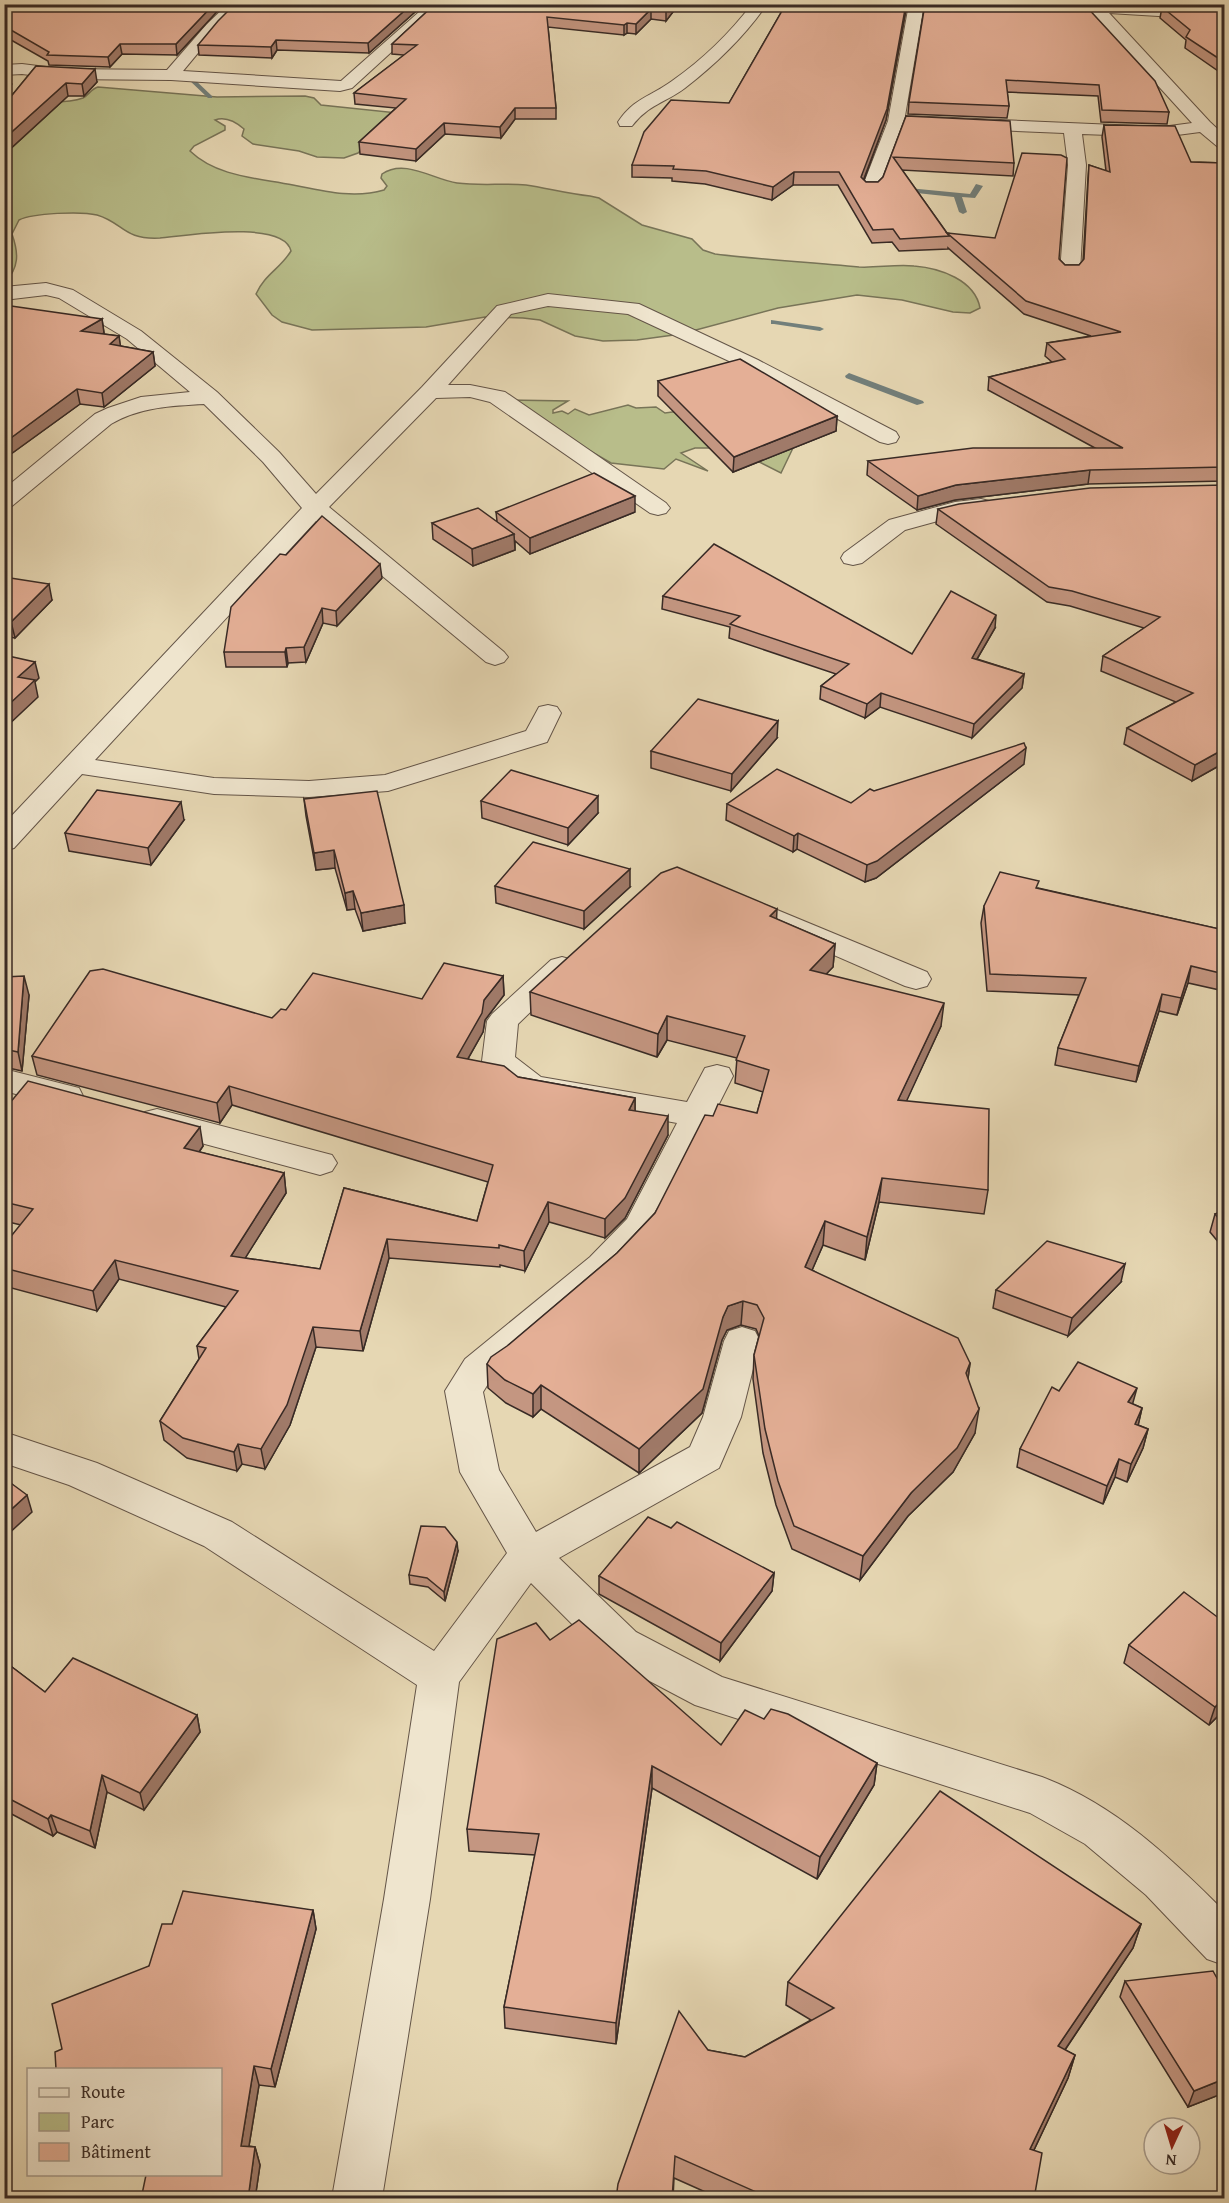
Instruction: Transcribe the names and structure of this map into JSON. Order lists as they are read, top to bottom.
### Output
{
  "legend": ["Route", "Parc", "Bâtiment"],
  "north": "bottom"
}
